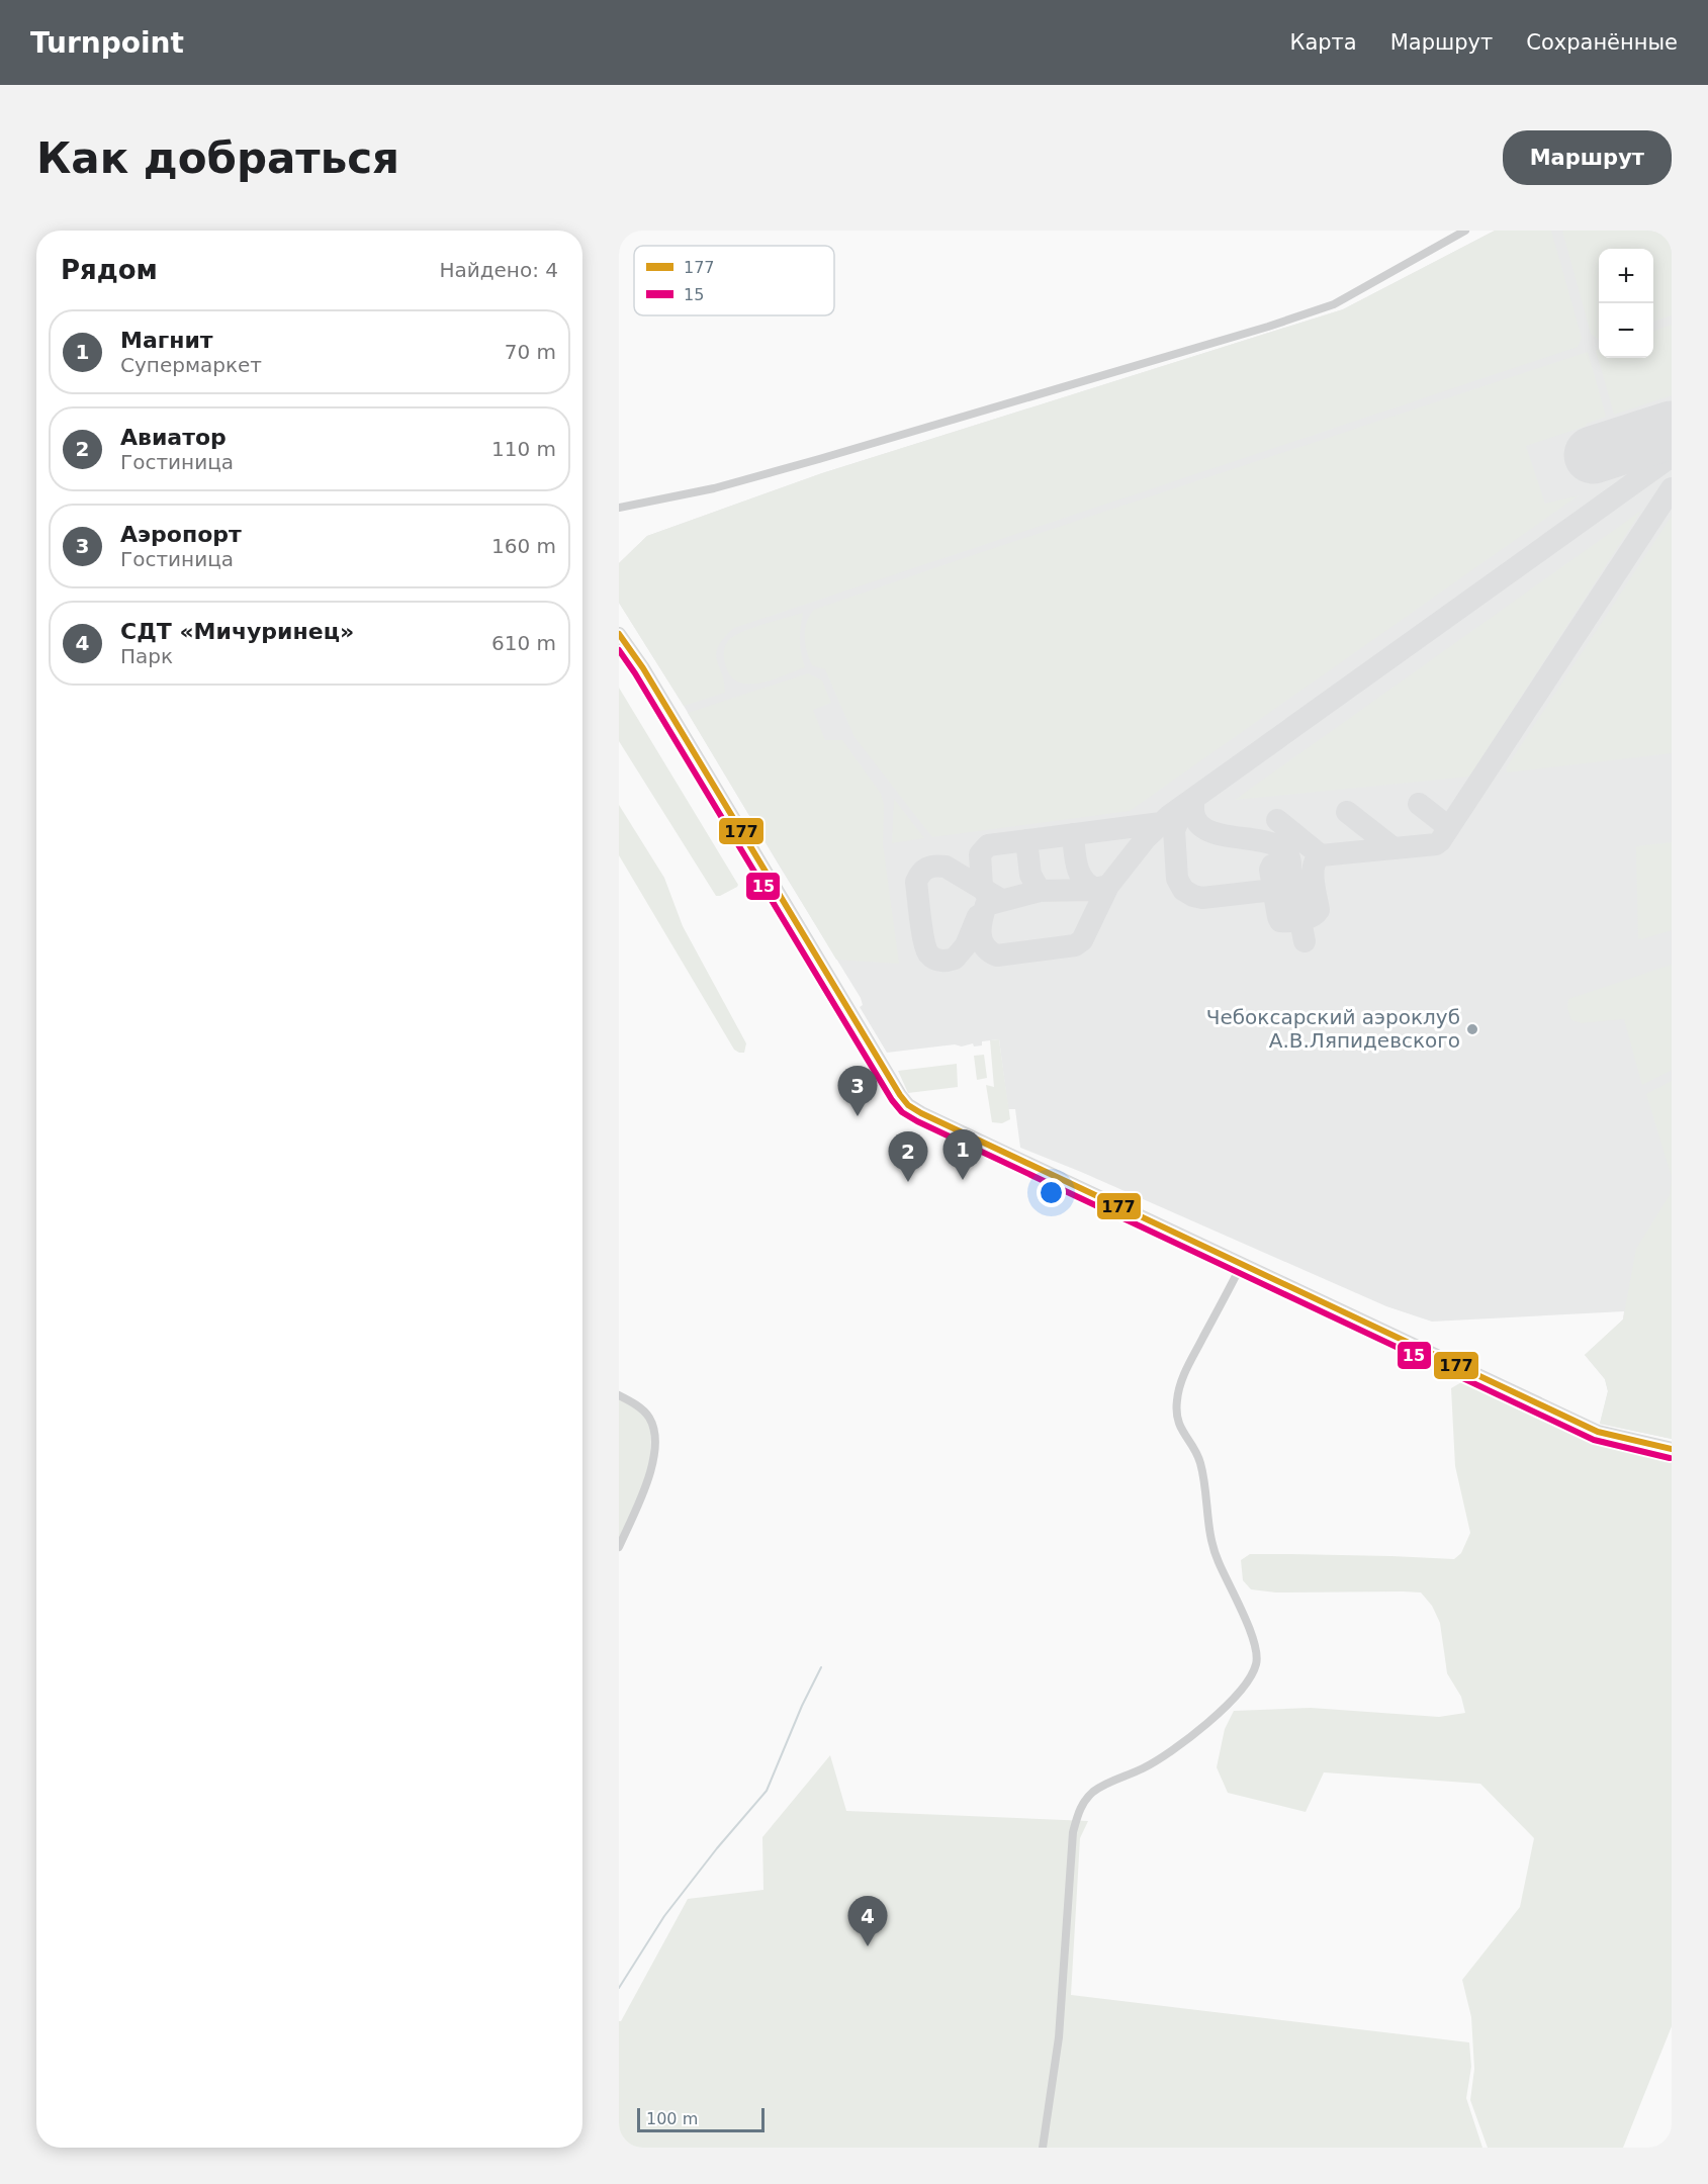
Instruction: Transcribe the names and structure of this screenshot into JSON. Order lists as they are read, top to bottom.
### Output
{
  "places": ["Чебоксарский аэроклуб А.В.Ляпидевского"],
  "lines": ["transit line 177", "transit line 15"],
  "legend": ["177", "15"],
  "scale_bar": "100 m",
  "page": {
    "header": "Turnpoint",
    "nav": ["Карта", "Маршрут", "Сохранённые"],
    "buttons": "Маршрут",
    "title": "Как добраться",
    "heading": ["Рядом", "Найдено: 4"],
    "map_buttons": ["+", "−"],
    "list": [
      {
        "mark": "1",
        "name": "Магнит",
        "note": "Супермаркет",
        "value": "70 m"
      },
      {
        "mark": "2",
        "name": "Авиатор",
        "note": "Гостиница",
        "value": "110 m"
      },
      {
        "mark": "3",
        "name": "Аэропорт",
        "note": "Гостиница",
        "value": "160 m"
      },
      {
        "mark": "4",
        "name": "СДТ «Мичуринец»",
        "note": "Парк",
        "value": "610 m"
      }
    ],
    "pins": [
      "3",
      "1",
      "2",
      "4"
    ],
    "scale": "100 m"
  }
}
